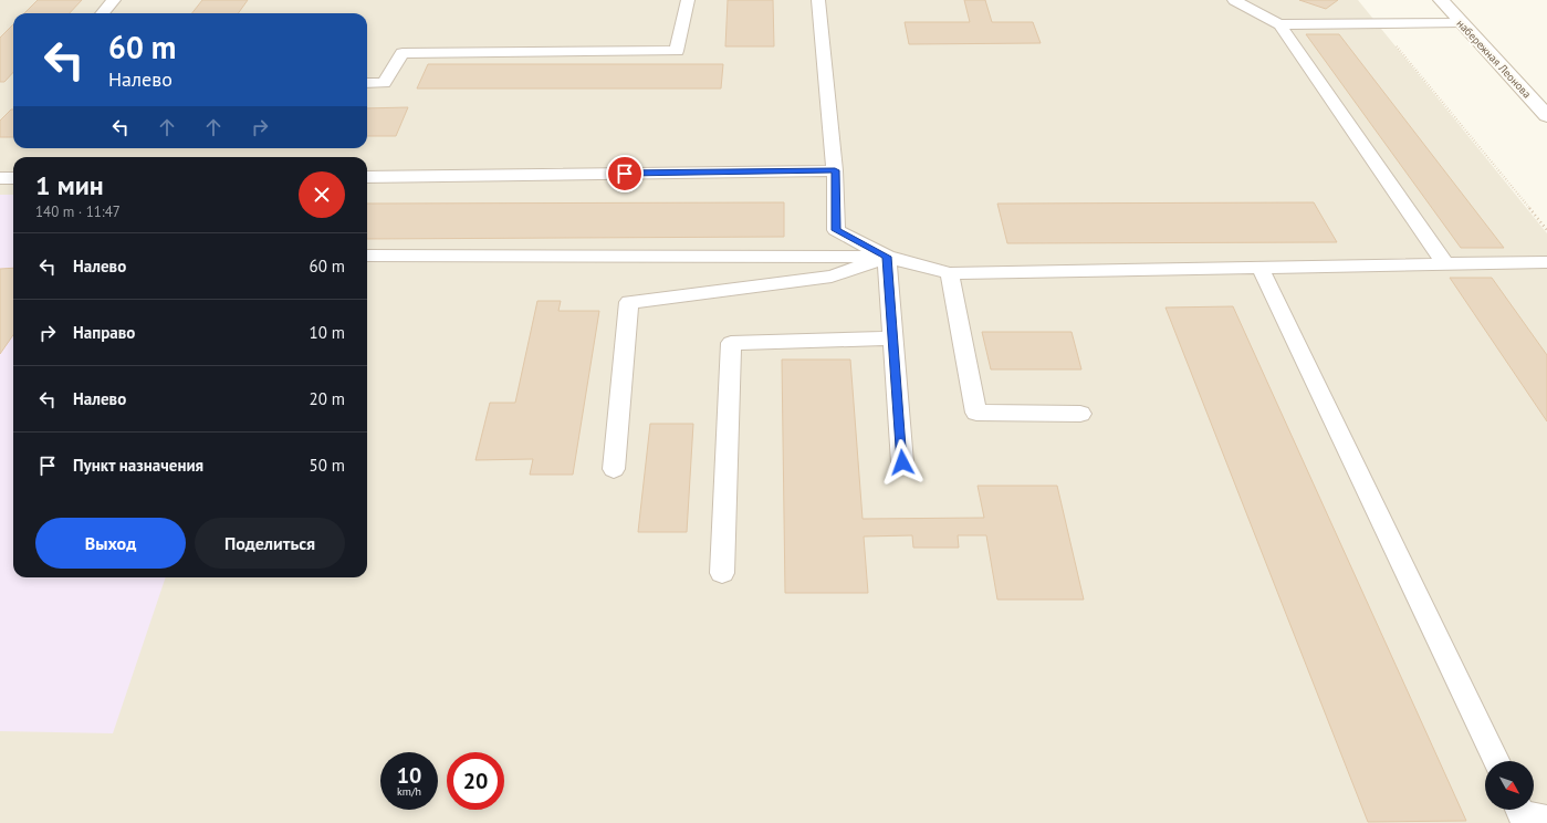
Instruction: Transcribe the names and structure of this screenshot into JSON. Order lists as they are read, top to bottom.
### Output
{
  "streets": {
    "main road": ["набережная Леонова"]
  },
  "north": "bottom right",
  "page": {
    "turn": ["60 m", "Налево"],
    "heading": ["1 мин", "140 m · 11:47"],
    "list": [
      {
        "name": "Налево",
        "value": "60 m"
      },
      {
        "name": "Направо",
        "value": "10 m"
      },
      {
        "name": "Налево",
        "value": "20 m"
      },
      {
        "name": "Пункт назначения",
        "value": "50 m"
      }
    ],
    "buttons": ["Выход", "Поделиться"],
    "speed": "10 km/h",
    "limit": "20"
  }
}
